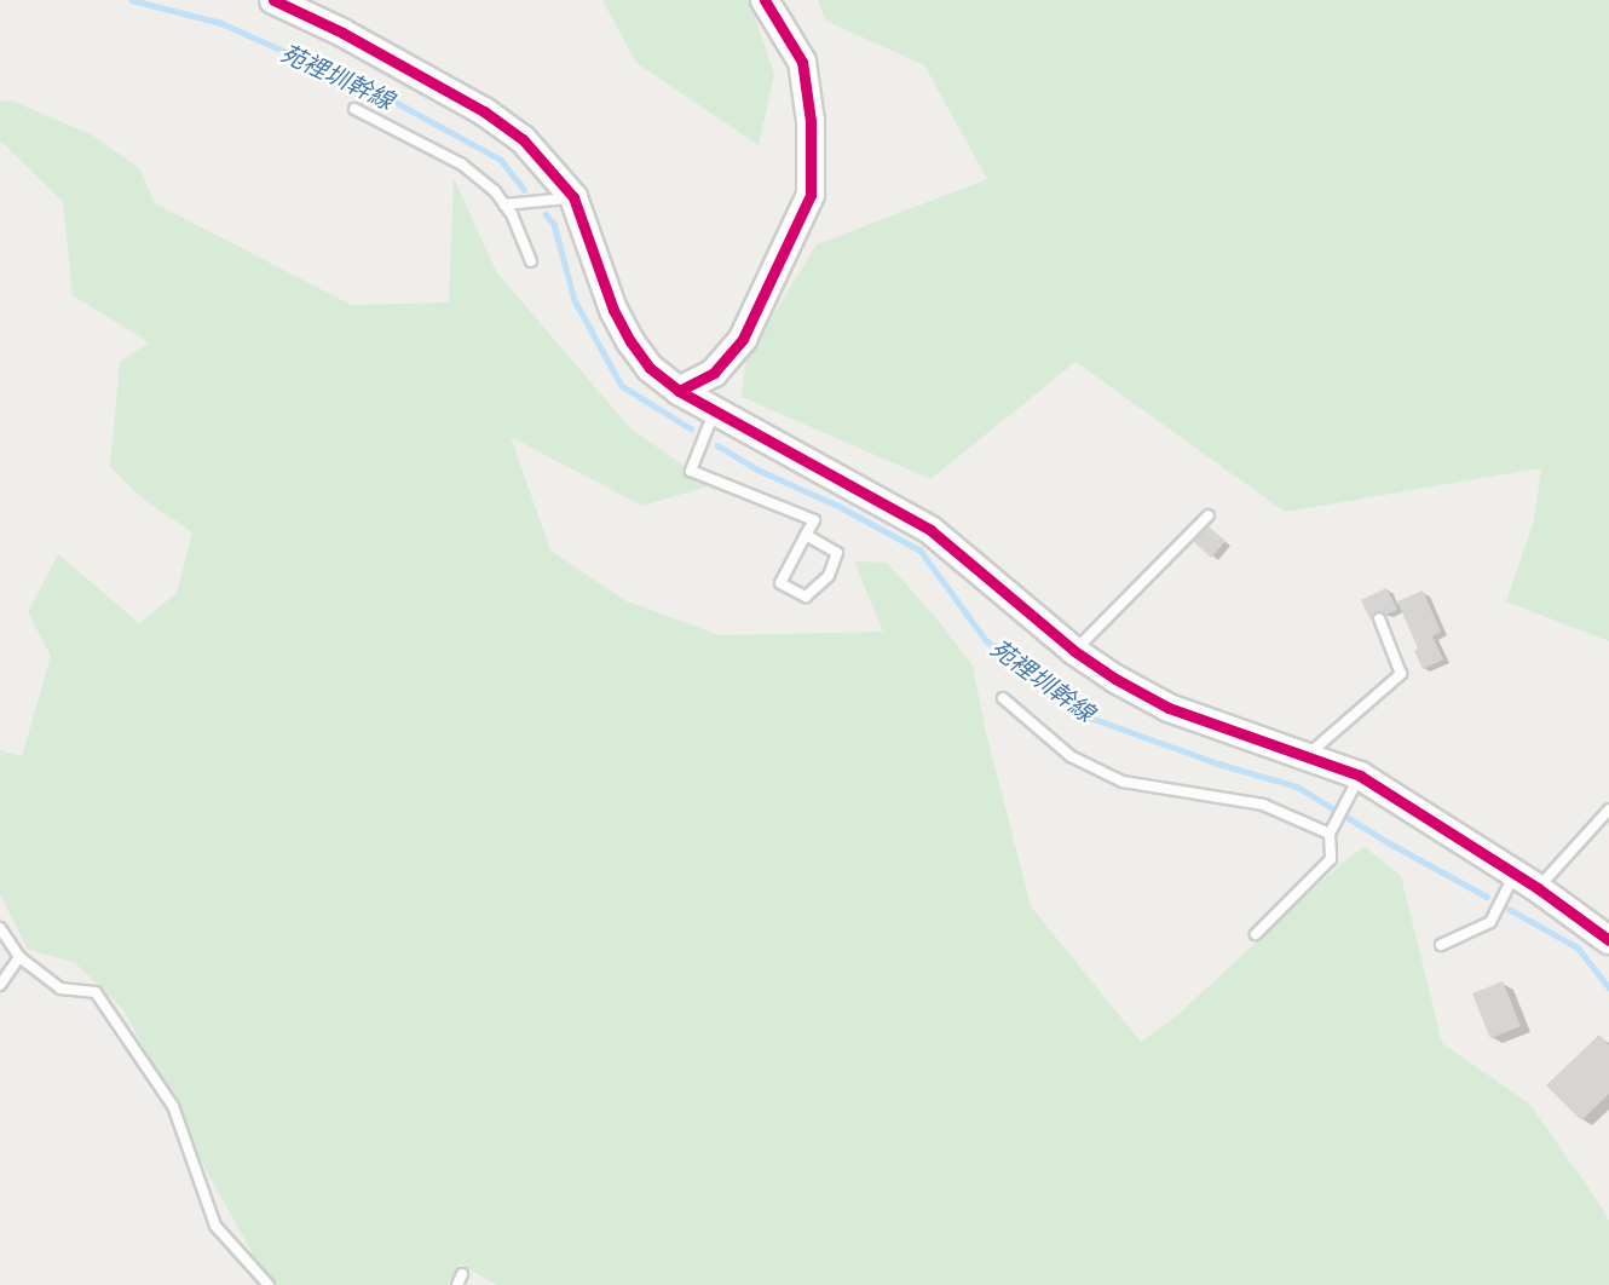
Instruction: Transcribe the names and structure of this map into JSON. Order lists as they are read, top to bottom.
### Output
{
  "water": ["苑裡圳幹線"]
}
